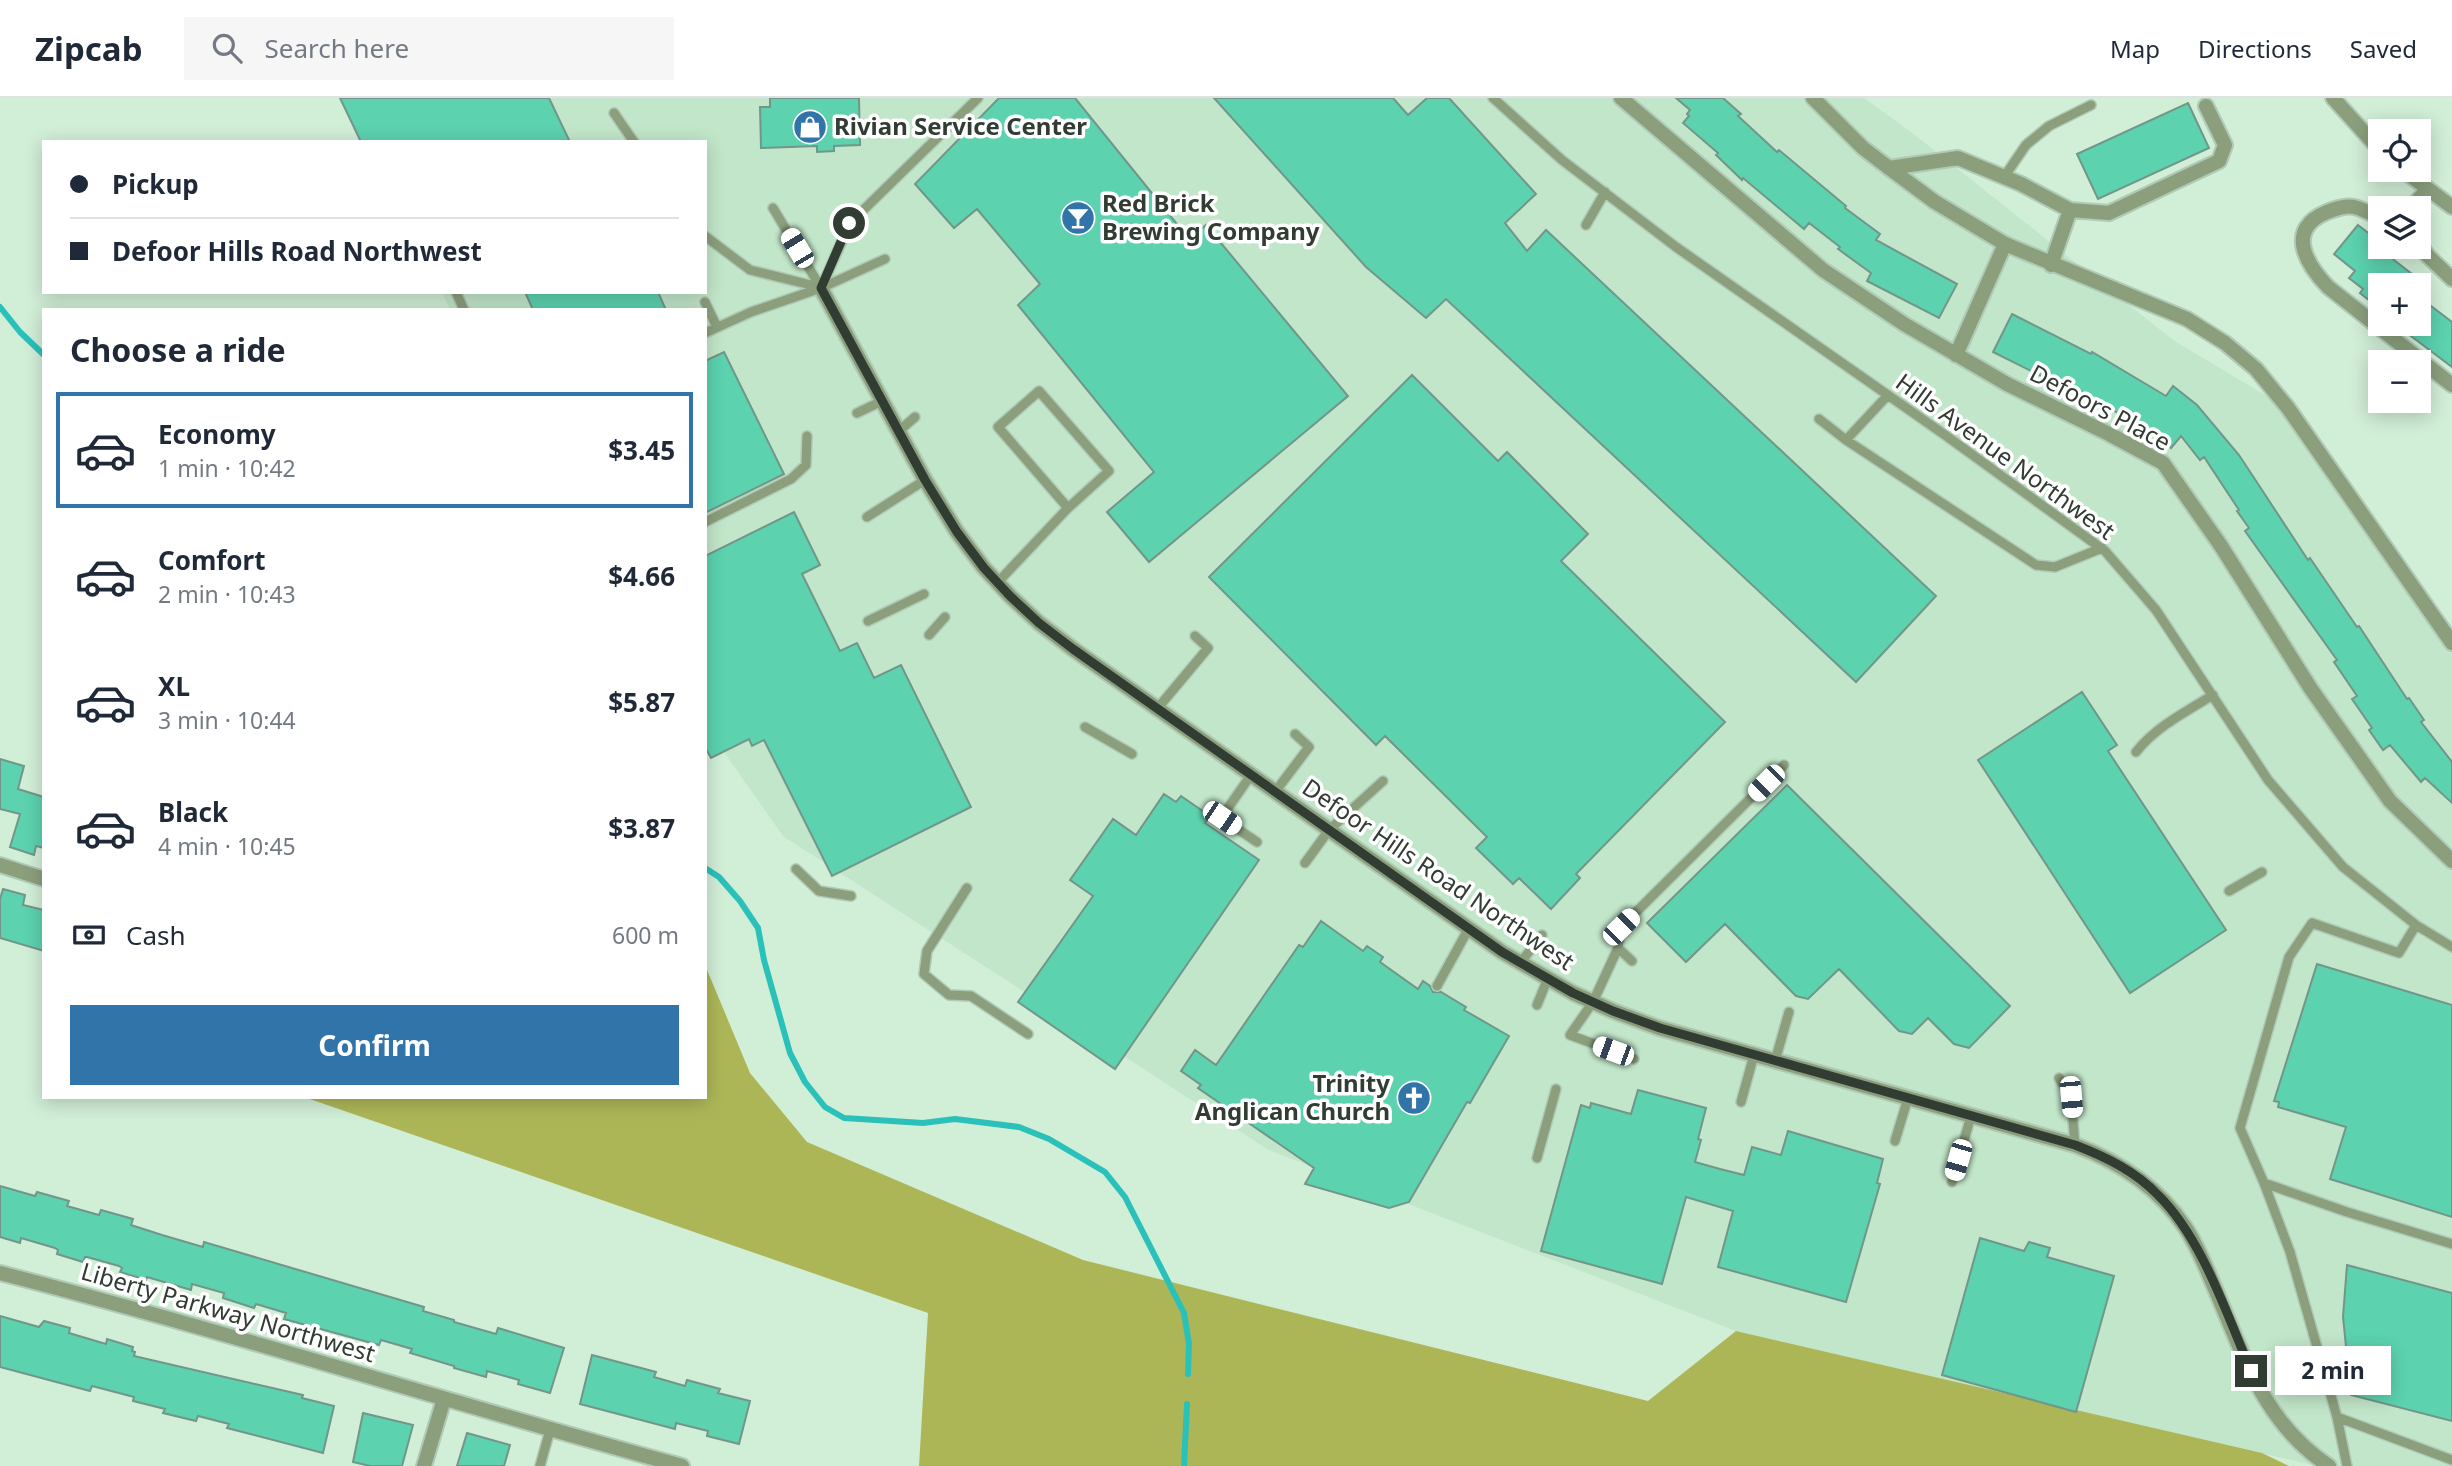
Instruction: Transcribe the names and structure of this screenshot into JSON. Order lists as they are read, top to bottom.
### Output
{
  "streets": {
    "street": ["Defoors Place", "Defoor Hills Road Northwest", "Liberty Parkway Northwest"],
    "lane": ["Hills Avenue Northwest"]
  },
  "places": {
    "shop": ["Rivian Service Center"],
    "bar": ["Red Brick Brewing Company"],
    "church": ["Trinity Anglican Church"]
  },
  "page": {
    "header": "Zipcab",
    "search": "Search here",
    "nav": ["Map", "Directions", "Saved"],
    "map_buttons": ["+", "−"],
    "banner": ["Pickup", "Defoor Hills Road Northwest"],
    "heading": "Choose a ride",
    "list": [
      {
        "name": "Economy",
        "note": "1 min · 10:42",
        "value": "$3.45"
      },
      {
        "name": "Comfort",
        "note": "2 min · 10:43",
        "value": "$4.66"
      },
      {
        "name": "XL",
        "note": "3 min · 10:44",
        "value": "$5.87"
      },
      {
        "name": "Black",
        "note": "4 min · 10:45",
        "value": "$3.87"
      }
    ],
    "pay": ["Cash", "600 m"],
    "buttons": "Confirm",
    "bubble": "2 min"
  }
}
